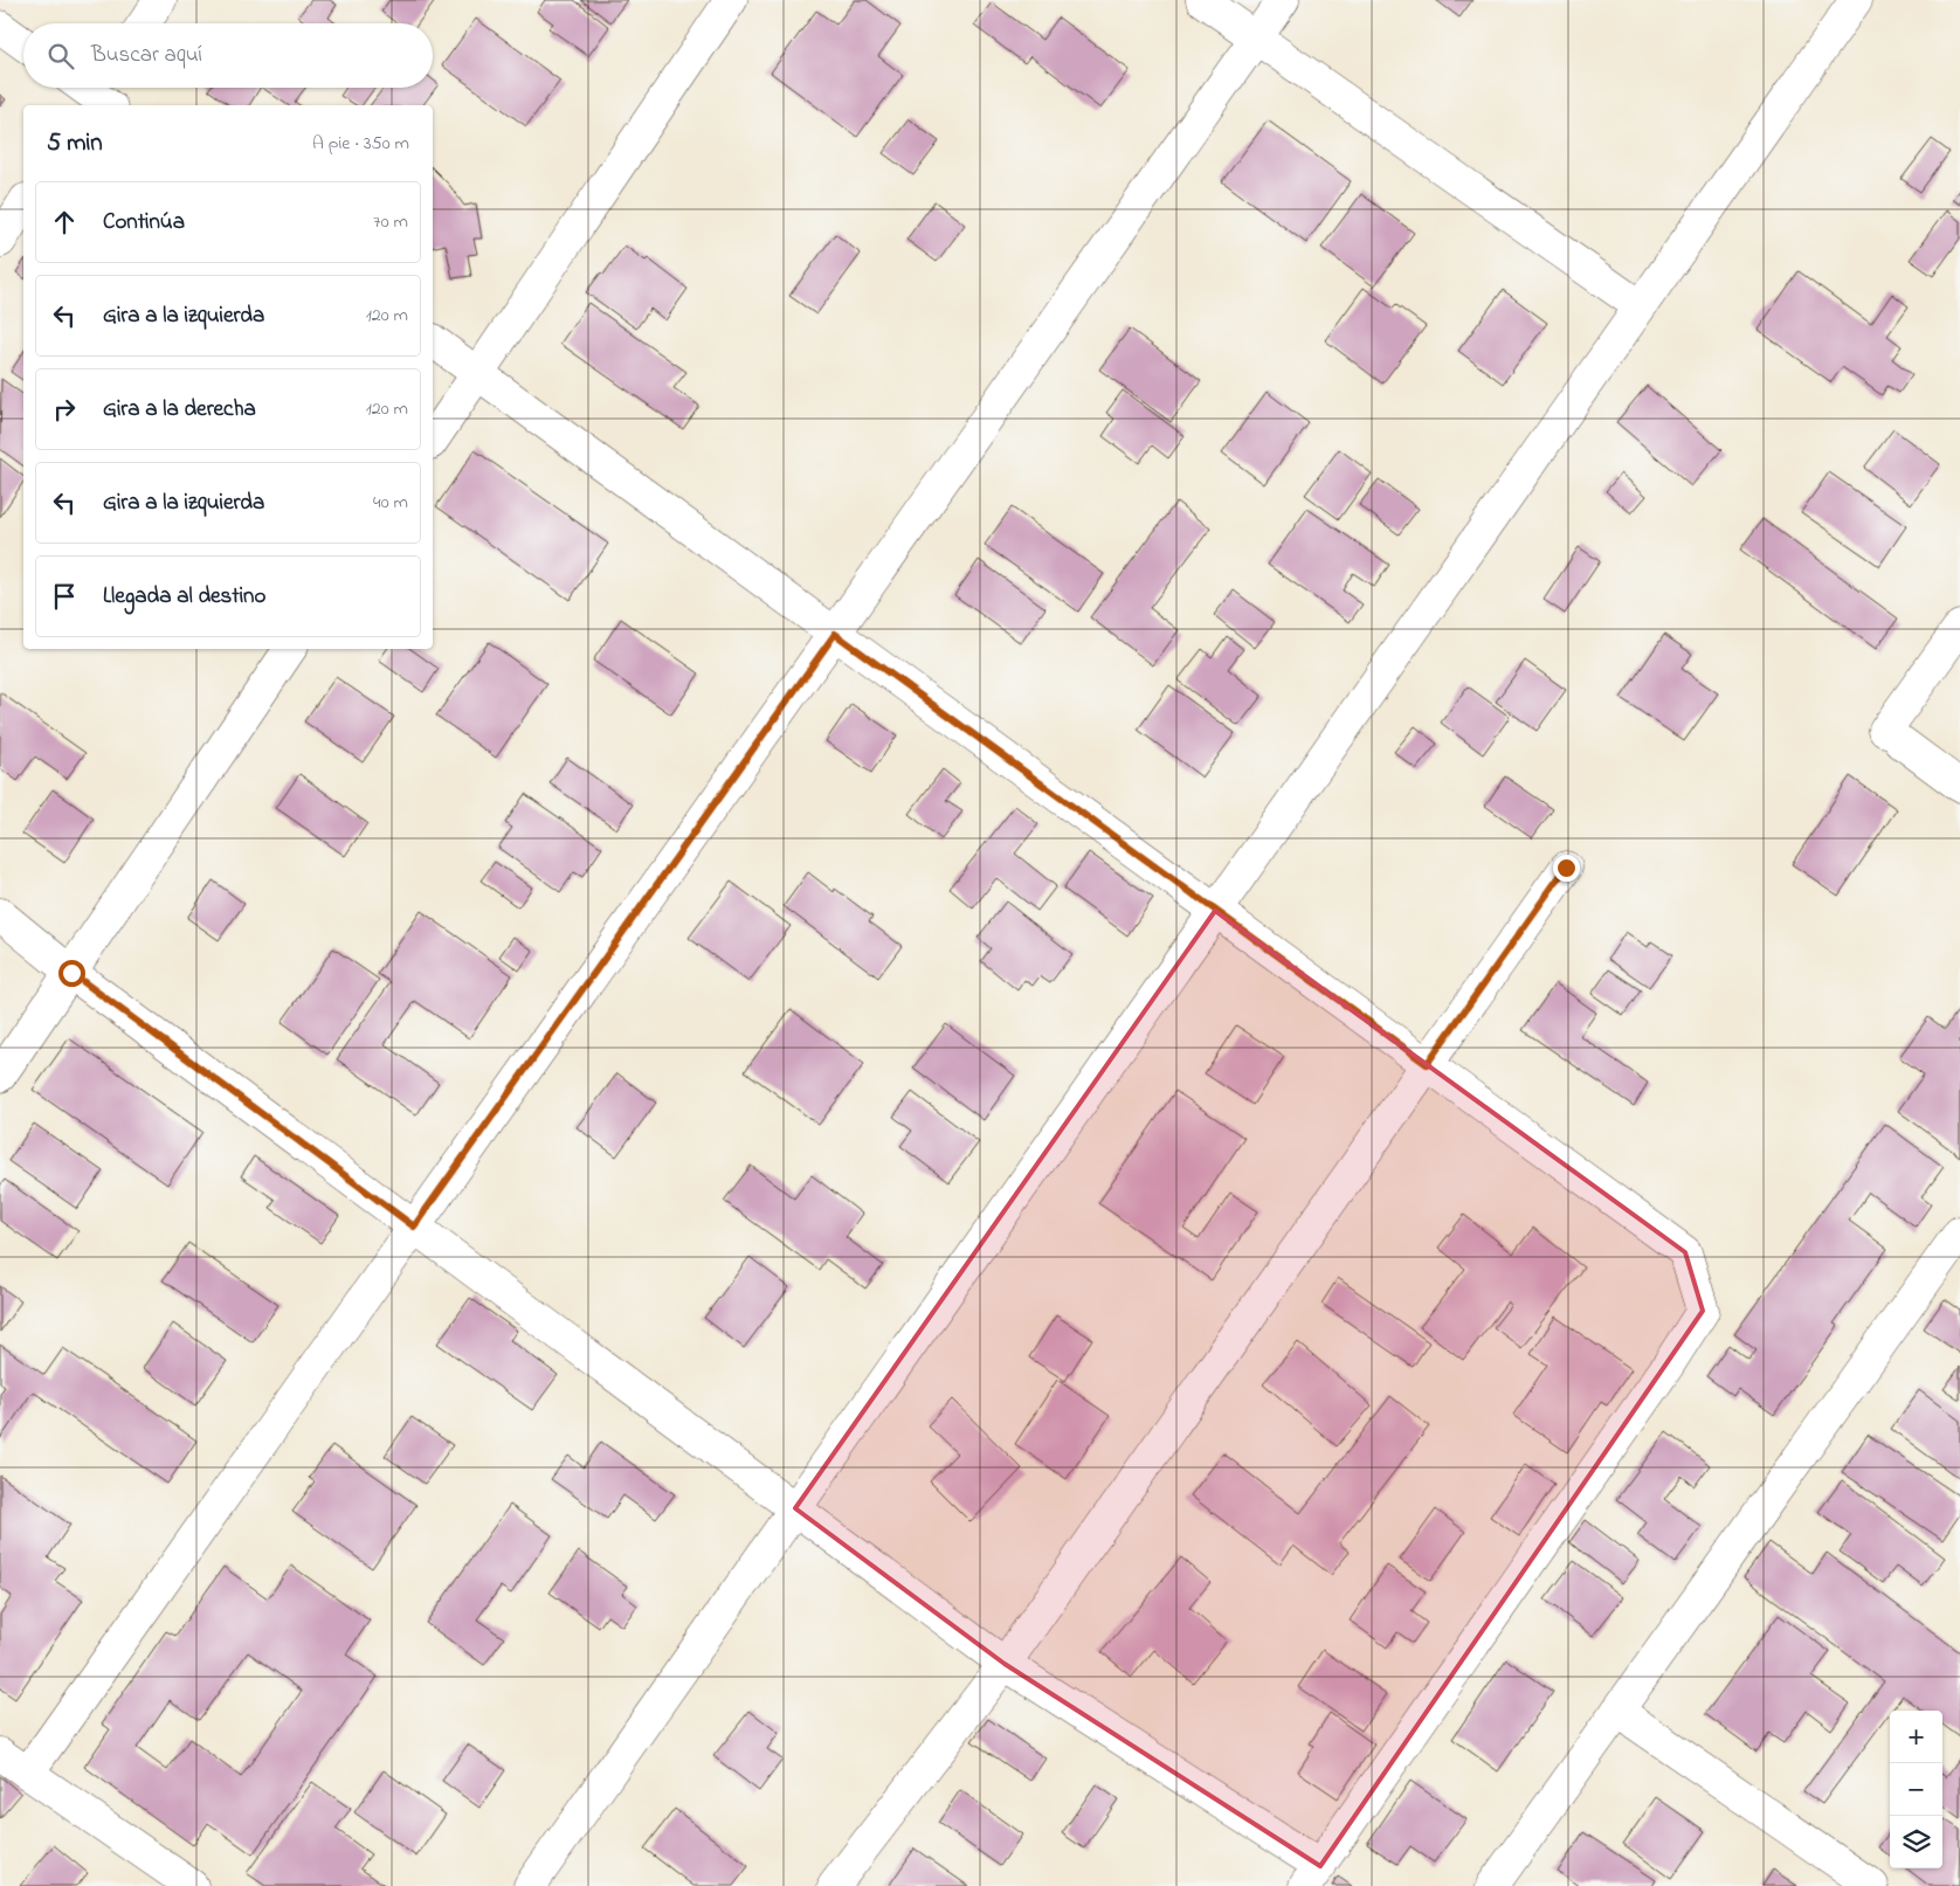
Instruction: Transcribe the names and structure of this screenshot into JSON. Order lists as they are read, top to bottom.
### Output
{
  "page": {
    "search": "Buscar aquí",
    "heading": ["5 min", "A pie · 350 m"],
    "list": [
      ["Continúa", "70 m"],
      ["Gira a la izquierda", "120 m"],
      ["Gira a la derecha", "120 m"],
      ["Gira a la izquierda", "40 m"],
      "Llegada al destino"
    ],
    "map_buttons": ["+", "−"]
  }
}
